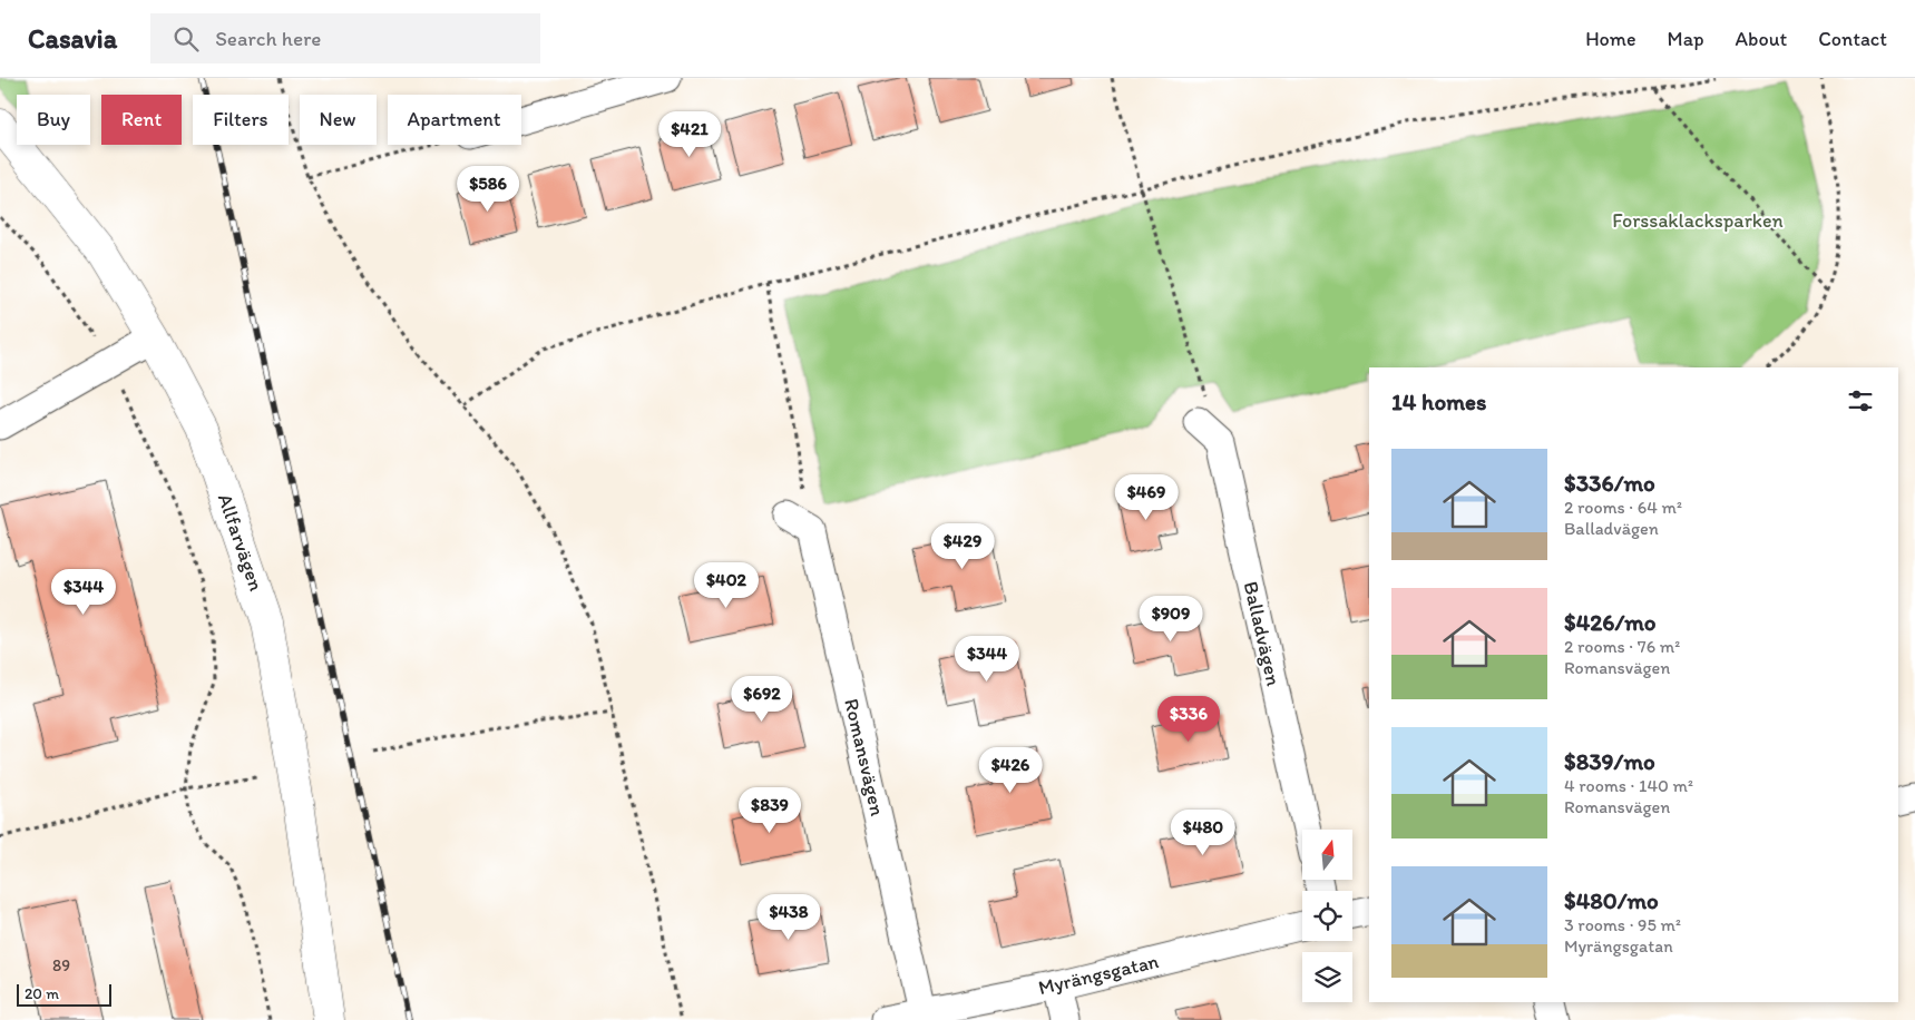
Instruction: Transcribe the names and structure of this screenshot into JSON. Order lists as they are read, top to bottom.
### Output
{
  "streets": {
    "street": [
      "Allfarvägen",
      "Balladvägen",
      "Romansvägen",
      "Myrängsgatan"
    ]
  },
  "crossings": [
    ["Romansvägen", "Myrängsgatan"]
  ],
  "parks": ["Forssaklacksparken"],
  "house_numbers": ["89"],
  "scale_bar": "20 m",
  "north": "top",
  "page": {
    "header": "Casavia",
    "search": "Search here",
    "nav": [
      "Home",
      "Map",
      "About",
      "Contact"
    ],
    "chip": [
      "Buy",
      "Rent",
      "Filters",
      "New",
      "Apartment"
    ],
    "price": [
      "$421",
      "$586",
      "$469",
      "$429",
      "$402",
      "$344",
      "$909",
      "$344",
      "$692",
      "$336",
      "$426",
      "$839",
      "$480",
      "$438"
    ],
    "heading": "14 homes",
    "list": [
      {
        "name": "$336/mo",
        "note": "2 rooms · 64 m² · Balladvägen"
      },
      {
        "name": "$426/mo",
        "note": "2 rooms · 76 m² · Romansvägen"
      },
      {
        "name": "$839/mo",
        "note": "4 rooms · 140 m² · Romansvägen"
      },
      {
        "name": "$480/mo",
        "note": "3 rooms · 95 m² · Myrängsgatan"
      }
    ],
    "scale": "20 m"
  }
}
